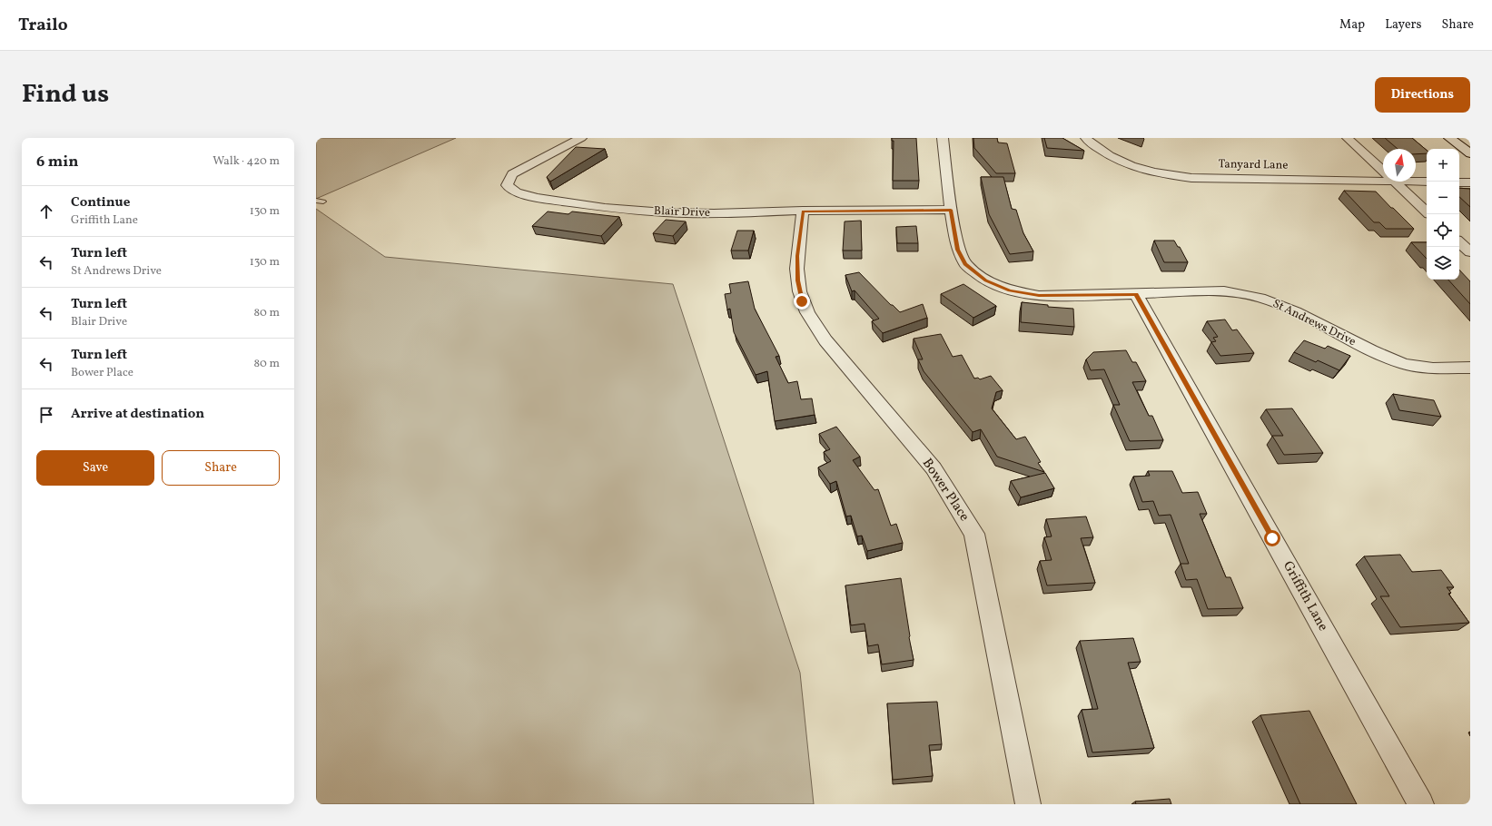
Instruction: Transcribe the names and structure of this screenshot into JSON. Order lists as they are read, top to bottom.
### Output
{
  "streets": {
    "street": [
      "Tanyard Lane",
      "Blair Drive",
      "St Andrews Drive",
      "Bower Place",
      "Griffith Lane"
    ]
  },
  "crossings": [
    ["Blair Drive", "St Andrews Drive"],
    ["Blair Drive", "Bower Place"],
    ["St Andrews Drive", "Griffith Lane"]
  ],
  "north": "top",
  "page": {
    "header": "Trailo",
    "nav": ["Map", "Layers", "Share"],
    "title": "Find us",
    "buttons": [
      "Directions",
      ["Save", "Share"]
    ],
    "heading": ["6 min", "Walk · 420 m"],
    "map_buttons": ["+", "−"],
    "list": [
      ["Continue", "Griffith Lane", "130 m"],
      ["Turn left", "St Andrews Drive", "130 m"],
      ["Turn left", "Blair Drive", "80 m"],
      ["Turn left", "Bower Place", "80 m"],
      "Arrive at destination"
    ]
  }
}
